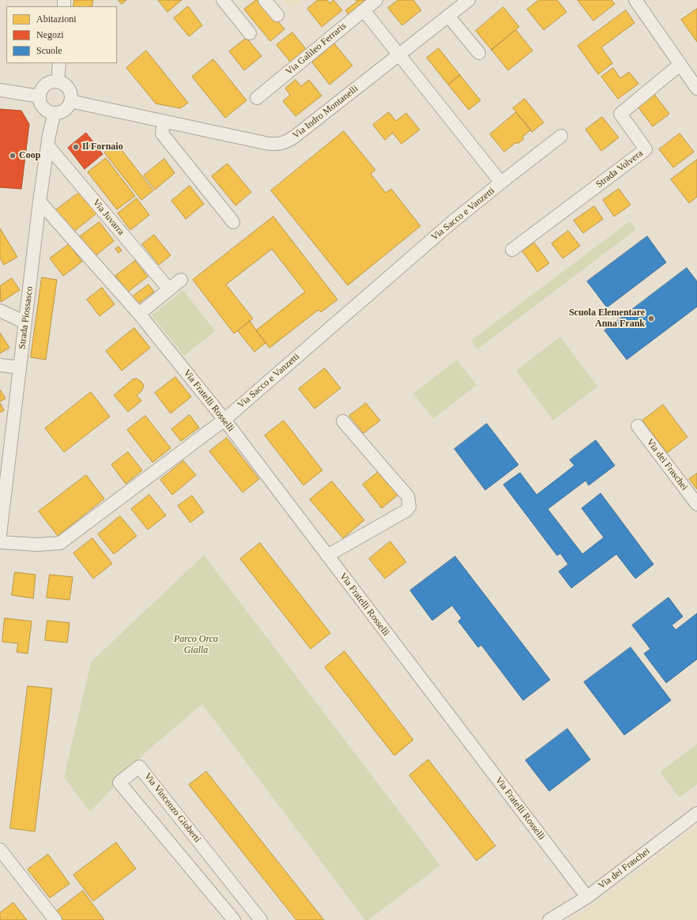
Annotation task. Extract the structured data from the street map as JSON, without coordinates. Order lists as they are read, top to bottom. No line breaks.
{"streets":{"street":["Via Galileo Ferraris","Via Indro Montanelli","Strada Volvera","Via Sacco e Vanzetti","Via Juvarra","Strada Piossasco","Via Fratelli Rosselli","Via dei Fraschei","Via Vincenzo Gioberti"]},"crossings":[["Via Galileo Ferraris","Via Sacco e Vanzetti"],["Via Indro Montanelli","Via Sacco e Vanzetti"],["Via Indro Montanelli","Strada Piossasco"],["Via Sacco e Vanzetti","Via Fratelli Rosselli"],["Via Juvarra","Strada Piossasco"],["Strada Piossasco","Via Fratelli Rosselli"],["Via Fratelli Rosselli","Via dei Fraschei"]],"parks":["Parco Orca Gialla"],"places":["Il Fornaio","Coop","Scuola Elementare Anna Frank"],"legend":["Abitazioni","Negozi","Scuole"]}
